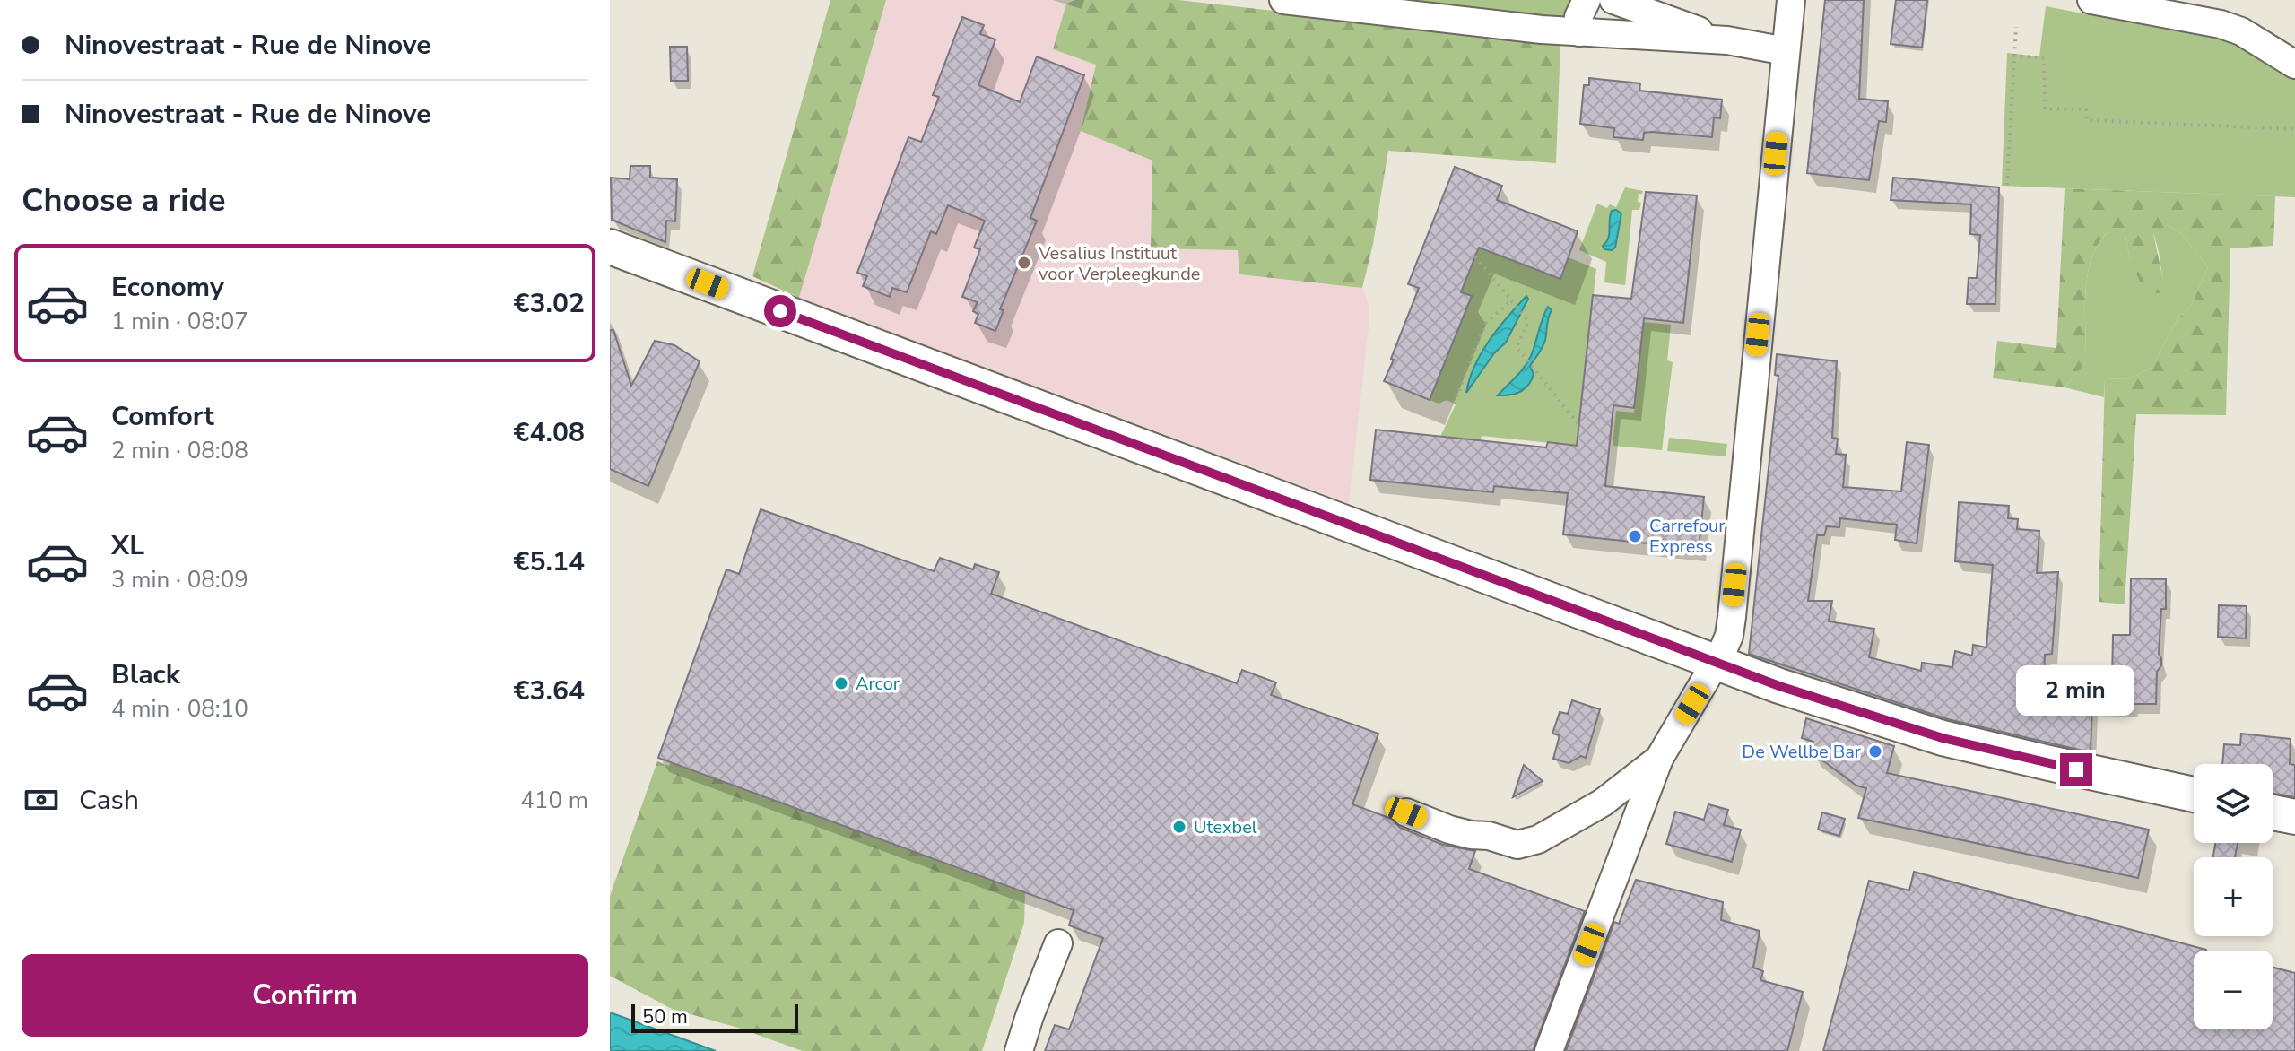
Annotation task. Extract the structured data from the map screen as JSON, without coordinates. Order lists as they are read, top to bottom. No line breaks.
{"places":["Vesalius Instituut voor Verpleegkunde","Carrefour Express","Arcor","De Wellbe Bar","Utexbel"],"scale_bar":"50 m","page":{"banner":["Ninovestraat - Rue de Ninove","Ninovestraat - Rue de Ninove"],"heading":"Choose a ride","list":[{"name":"Economy","note":"1 min · 08:07","value":"€3.02"},{"name":"Comfort","note":"2 min · 08:08","value":"€4.08"},{"name":"XL","note":"3 min · 08:09","value":"€5.14"},{"name":"Black","note":"4 min · 08:10","value":"€3.64"}],"bubble":"2 min","pay":["Cash","410 m"],"map_buttons":["+","−"],"buttons":"Confirm","scale":"50 m"}}
